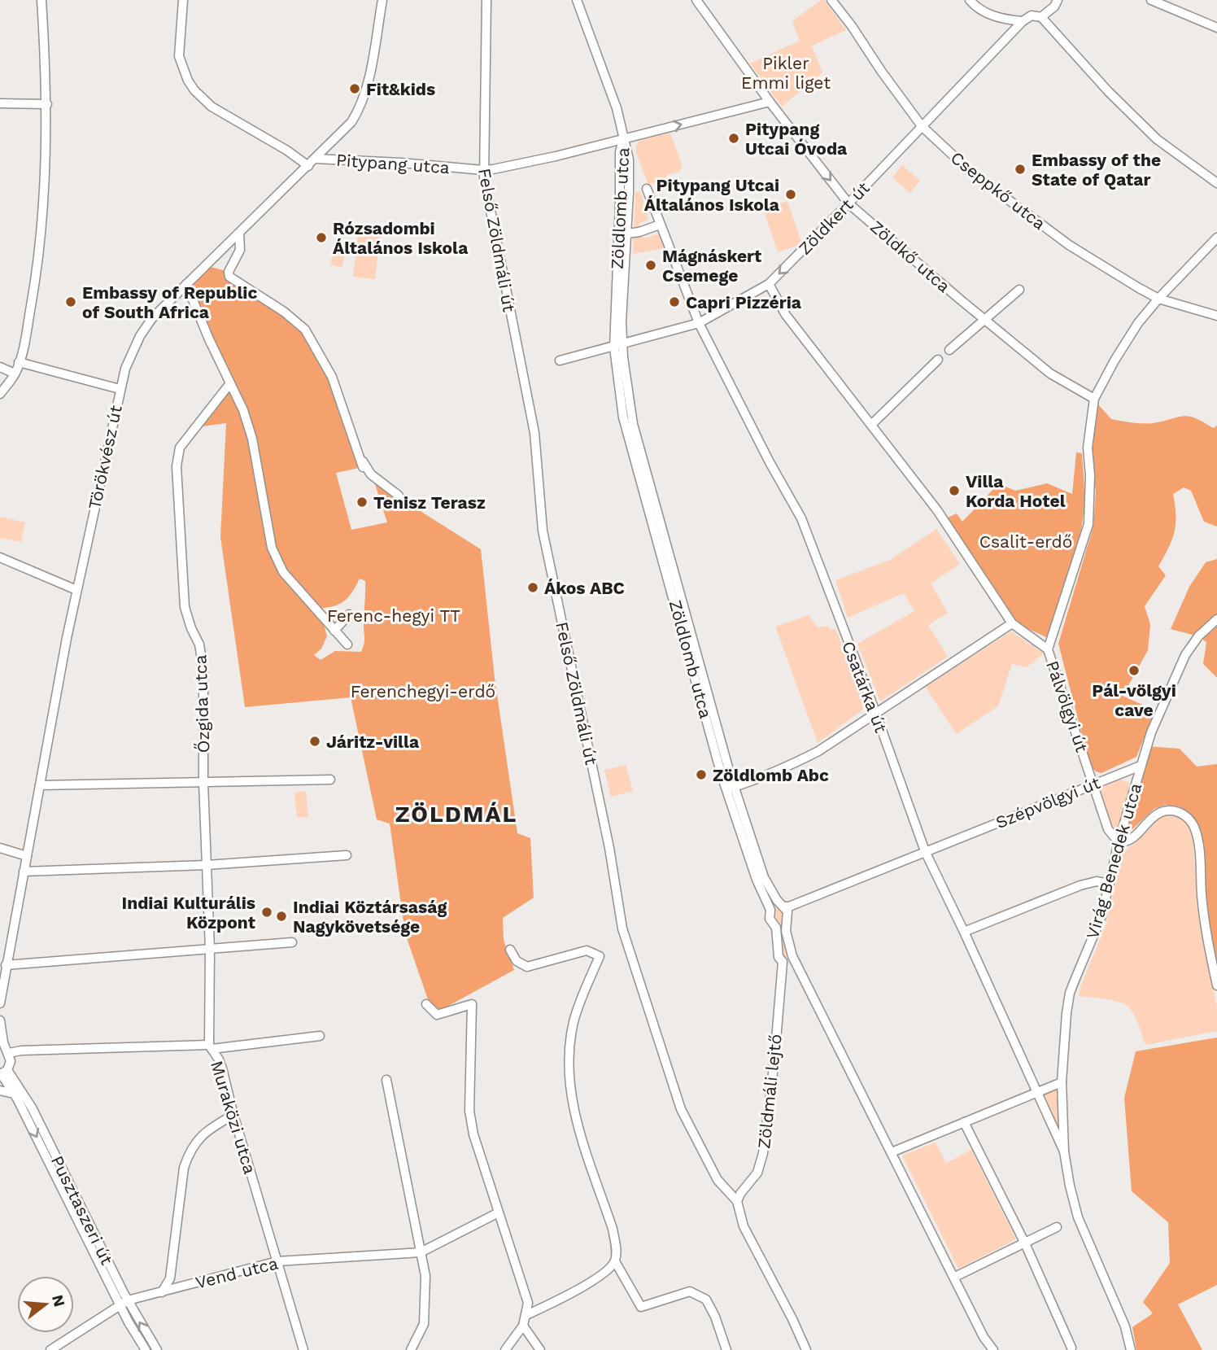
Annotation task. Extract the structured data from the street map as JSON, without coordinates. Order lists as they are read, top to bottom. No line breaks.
{"streets":{"street":["Pitypang utca","Cseppkő utca","Zöldlomb utca","Zöldkert út","Felső Zöldmáli út","Zöldkő utca","Törökvész út","Csatárka út","Őzgida utca","Pálvölgyi út","Szépvölgyi út","Virág Benedek utca","Zöldmáli lejtő","Muraközi utca","Pusztaszeri út","Vend utca"]},"crossings":[["Pitypang utca","Zöldlomb utca"],["Pitypang utca","Felső Zöldmáli út"],["Pitypang utca","Zöldkő utca"],["Pitypang utca","Törökvész út"],["Cseppkő utca","Zöldkert út"],["Cseppkő utca","Pálvölgyi út"],["Zöldlomb utca","Zöldkert út"],["Zöldlomb utca","Szépvölgyi út"],["Zöldkert út","Zöldkő utca"],["Zöldkert út","Csatárka út"],["Felső Zöldmáli út","Zöldmáli lejtő"],["Zöldkő utca","Pálvölgyi út"],["Csatárka út","Szépvölgyi út"],["Csatárka út","Virág Benedek utca"],["Őzgida utca","Muraközi utca"],["Pálvölgyi út","Szépvölgyi út"],["Pálvölgyi út","Virág Benedek utca"],["Szépvölgyi út","Virág Benedek utca"],["Muraközi utca","Vend utca"],["Pusztaszeri út","Vend utca"]],"districts":["ZÖLDMÁL"],"parks":["Pikler Emmi liget","Csalit-erdő","Ferenc-hegyi TT","Ferenchegyi-erdő"],"places":["Fit&kids","Pitypang Utcai Óvoda","Embassy of the State of Qatar","Pitypang Utcai Általános Iskola","Rózsadombi Általános Iskola","Mágnáskert Csemege","Embassy of Republic of South Africa","Capri Pizzéria","Villa Korda Hotel","Tenisz Terasz","Ákos ABC","Pál-völgyi cave","Járitz-villa","Zöldlomb Abc","Indiai Kulturális Központ","Indiai Köztársaság Nagykövetsége"],"north":"right"}
